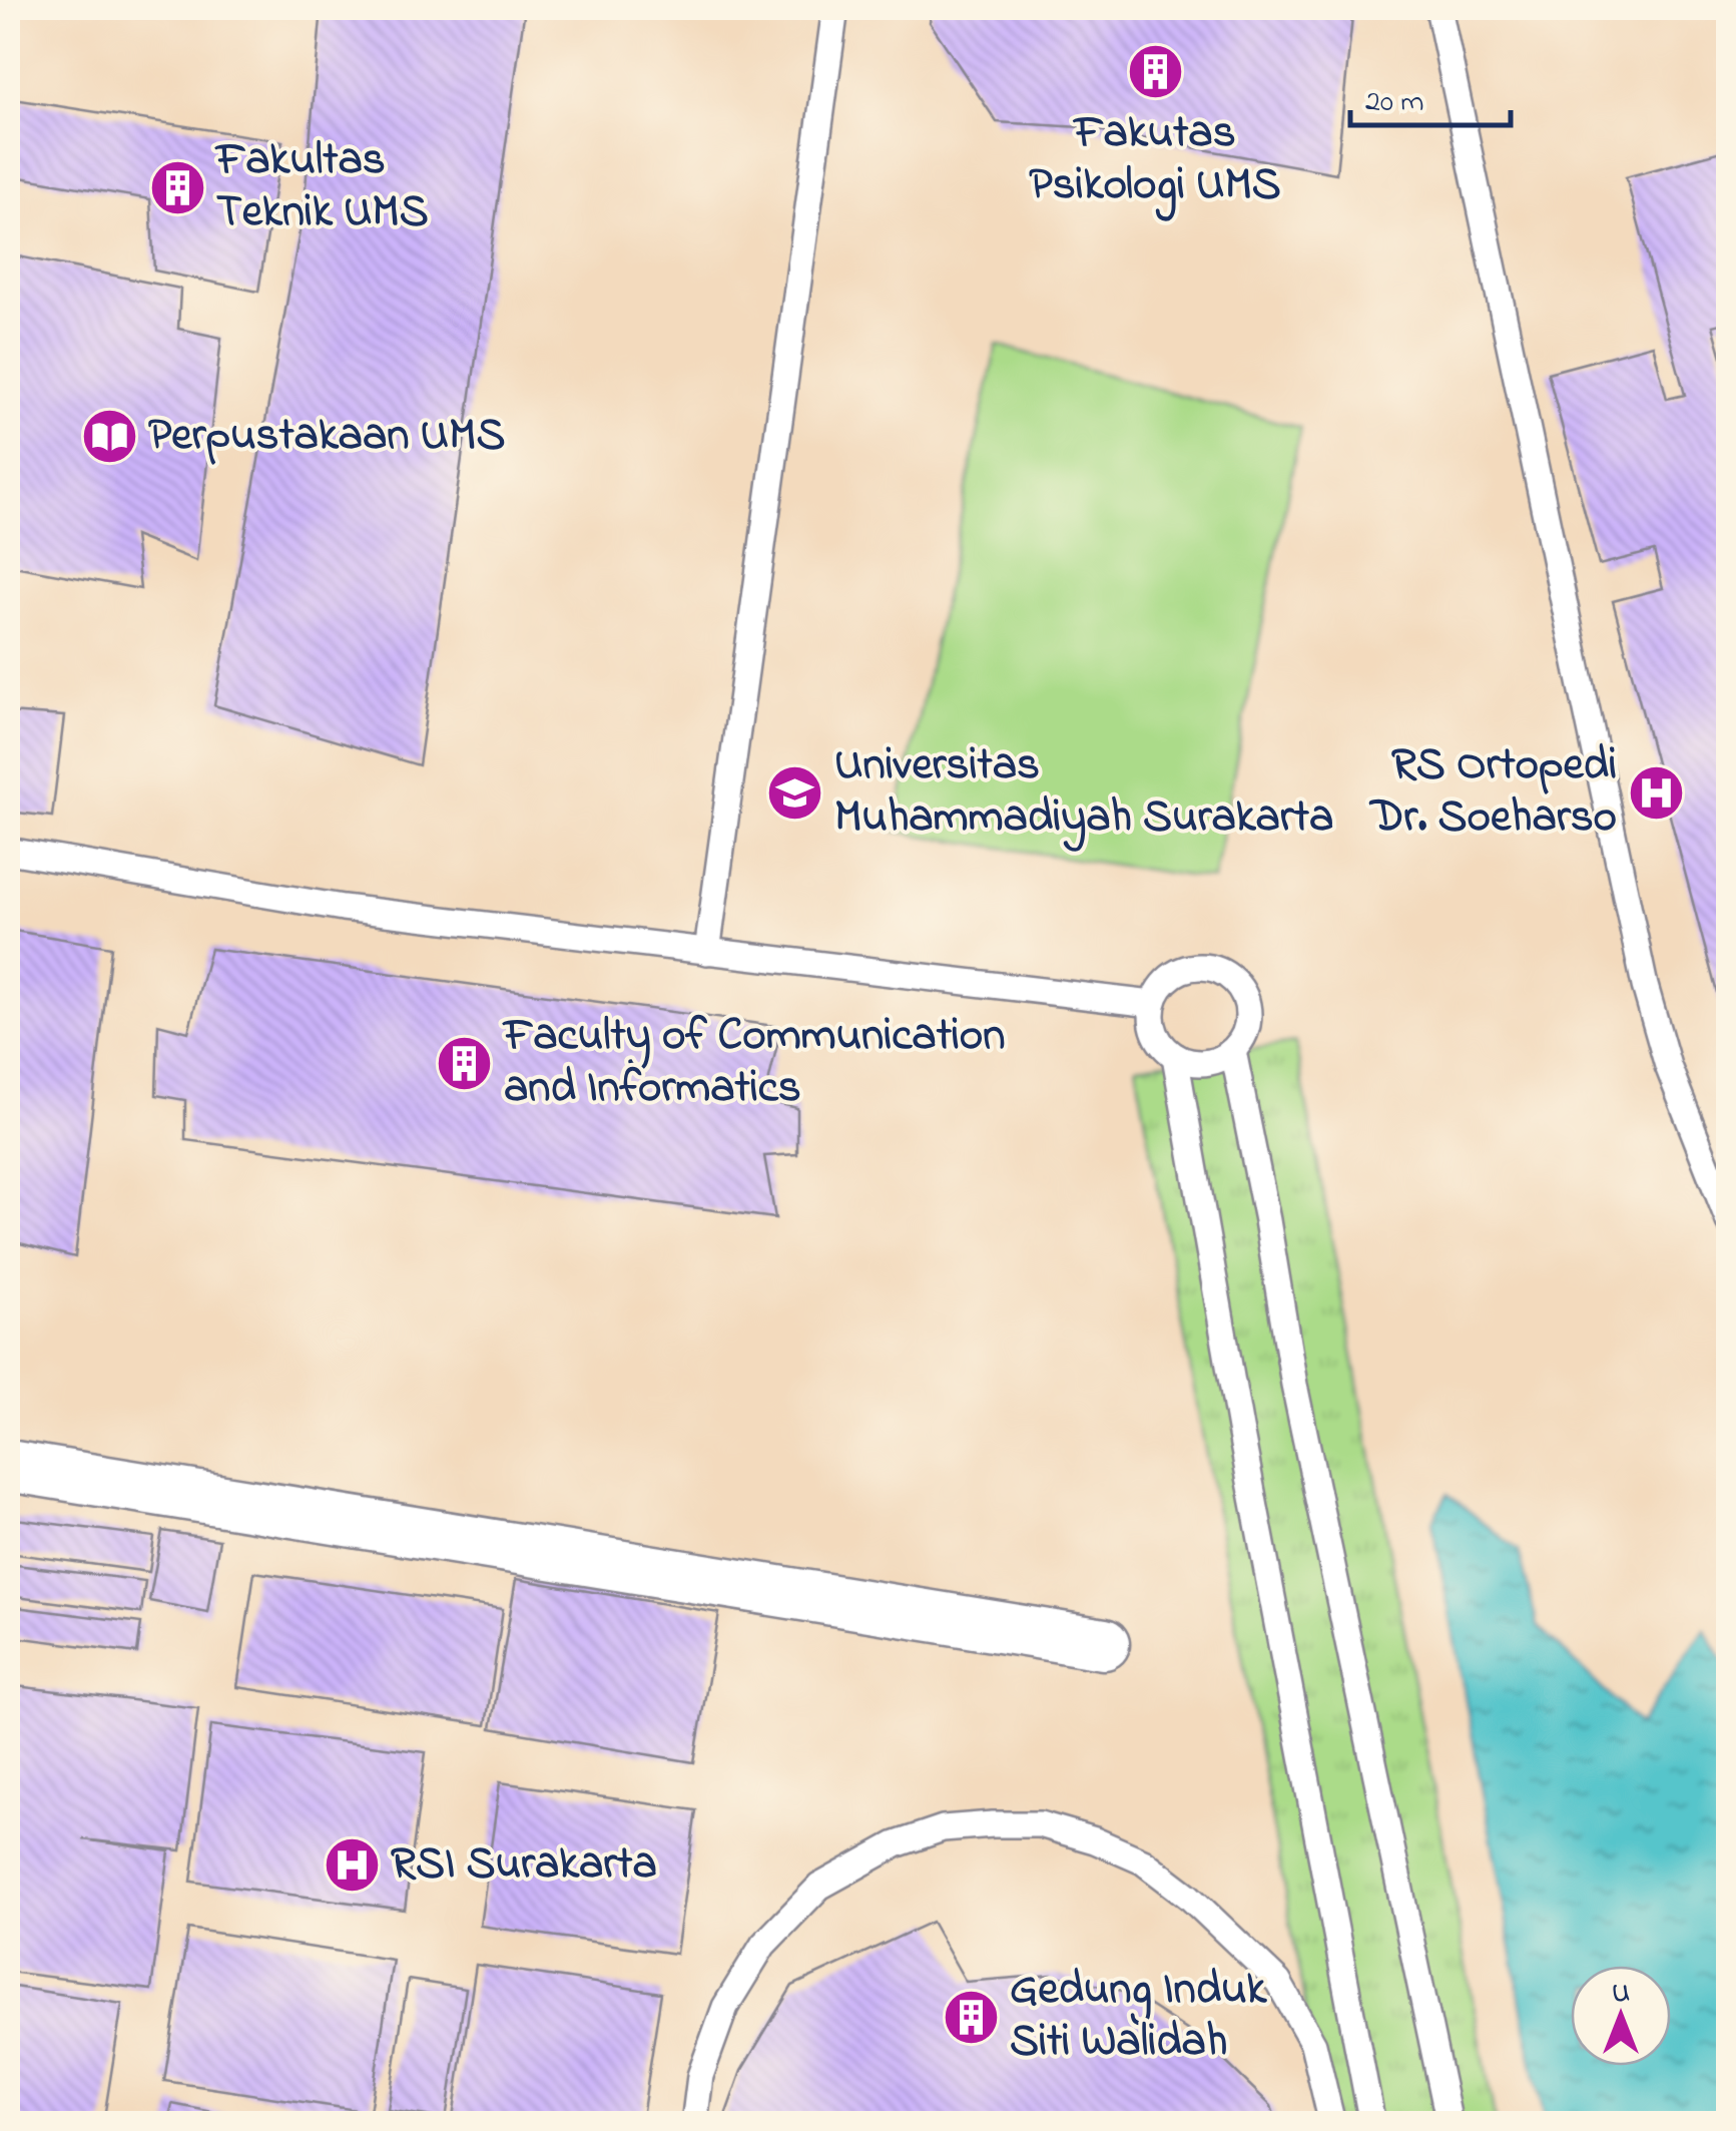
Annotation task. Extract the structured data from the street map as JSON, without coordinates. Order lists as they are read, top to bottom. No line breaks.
{"places":{"building":["Fakutas Psikologi UMS","Fakultas Teknik UMS","Faculty of Communication and Informatics","Gedung Induk Siti Walidah"],"library":["Perpustakaan UMS"],"school or university":["Universitas Muhammadiyah Surakarta"],"hospital":["RS Ortopedi Dr. Soeharso","RSI Surakarta"]},"scale_bar":"20 m","north":"top"}
